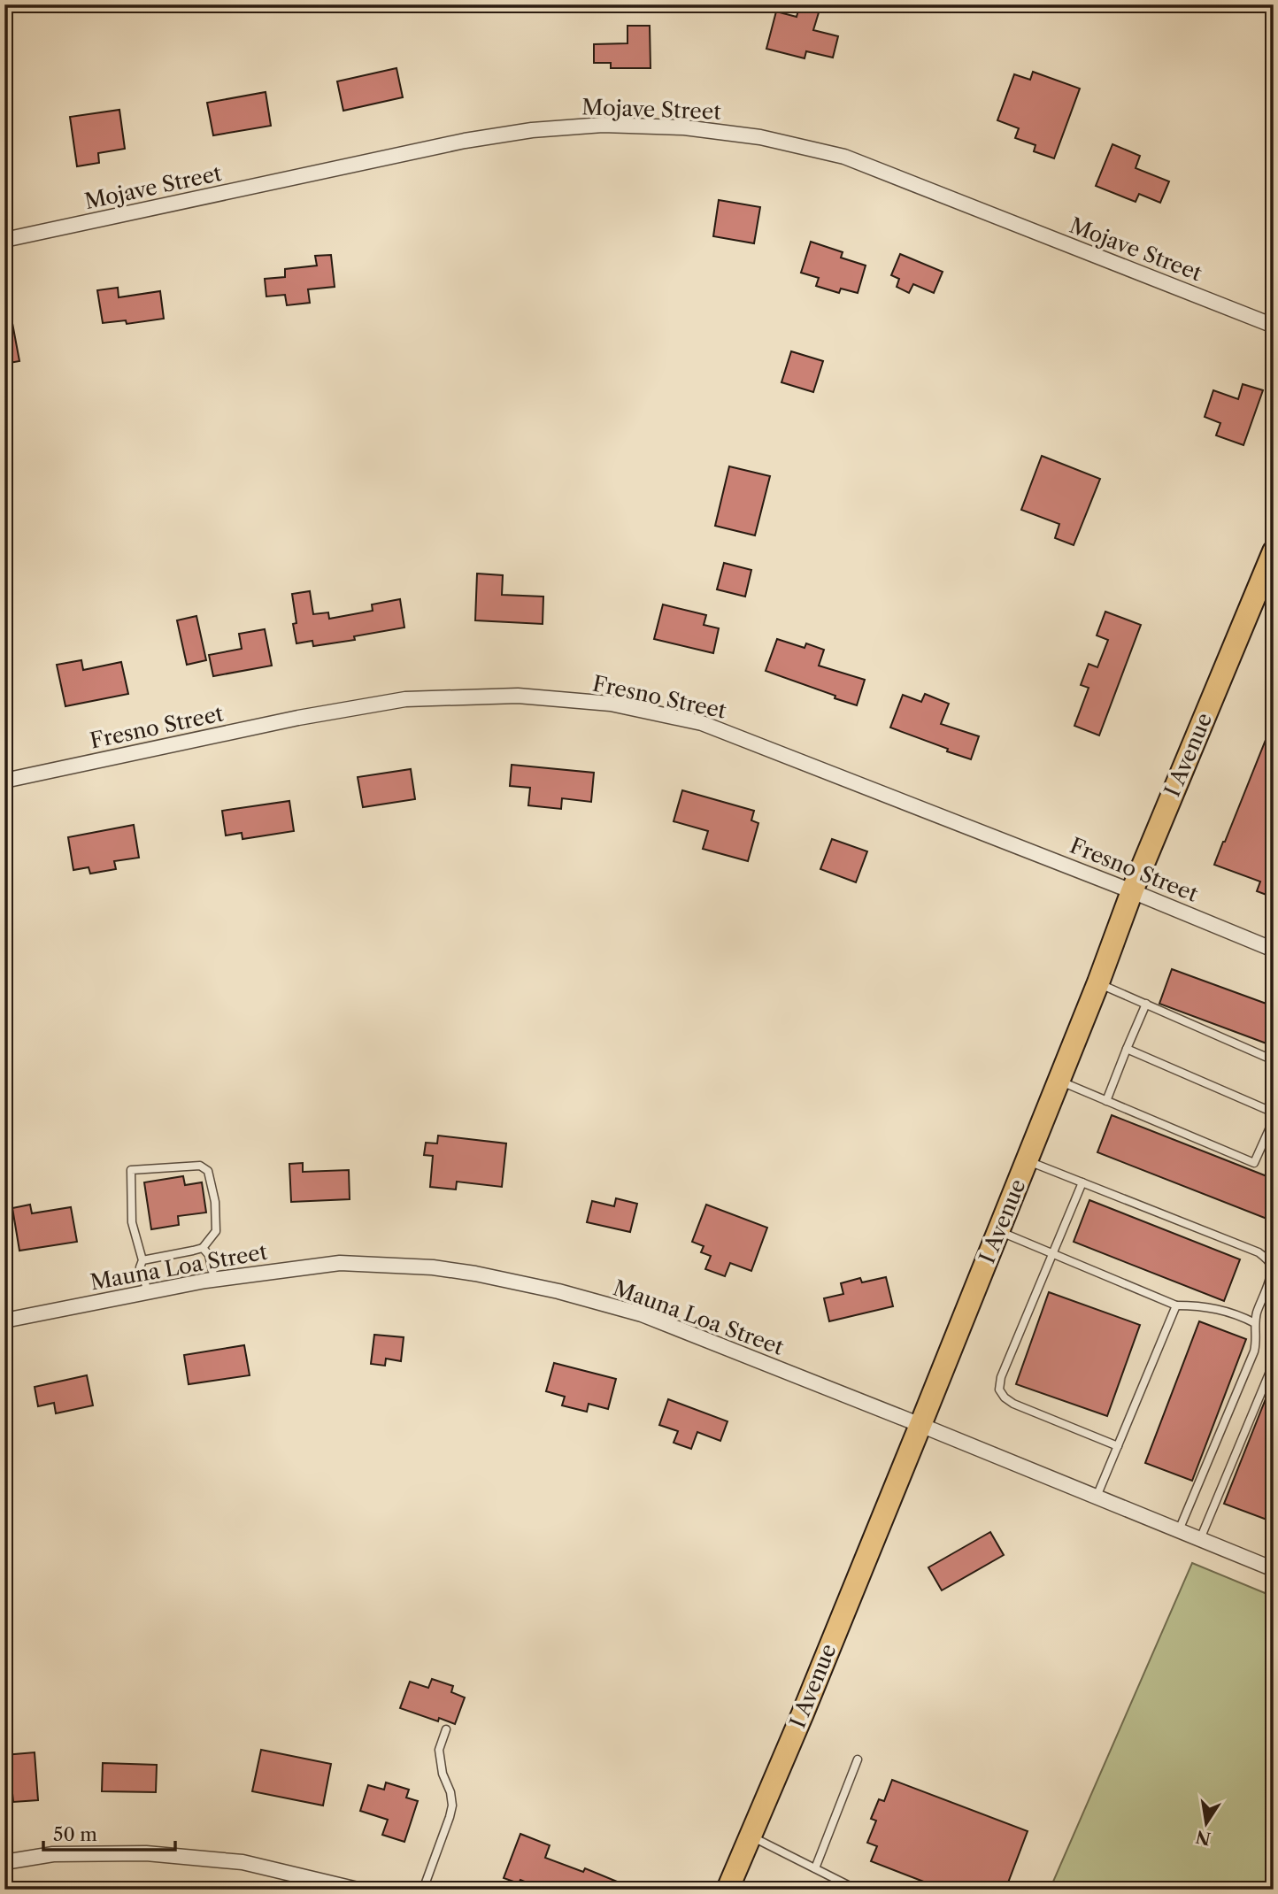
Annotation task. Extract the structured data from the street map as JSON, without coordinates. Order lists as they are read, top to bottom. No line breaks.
{"streets":{"main road":["I Avenue"],"street":["Mojave Street","Fresno Street","Mauna Loa Street"]},"crossings":[["Fresno Street","I Avenue"],["I Avenue","Mauna Loa Street"]],"scale_bar":"50 m","north":"bottom"}
